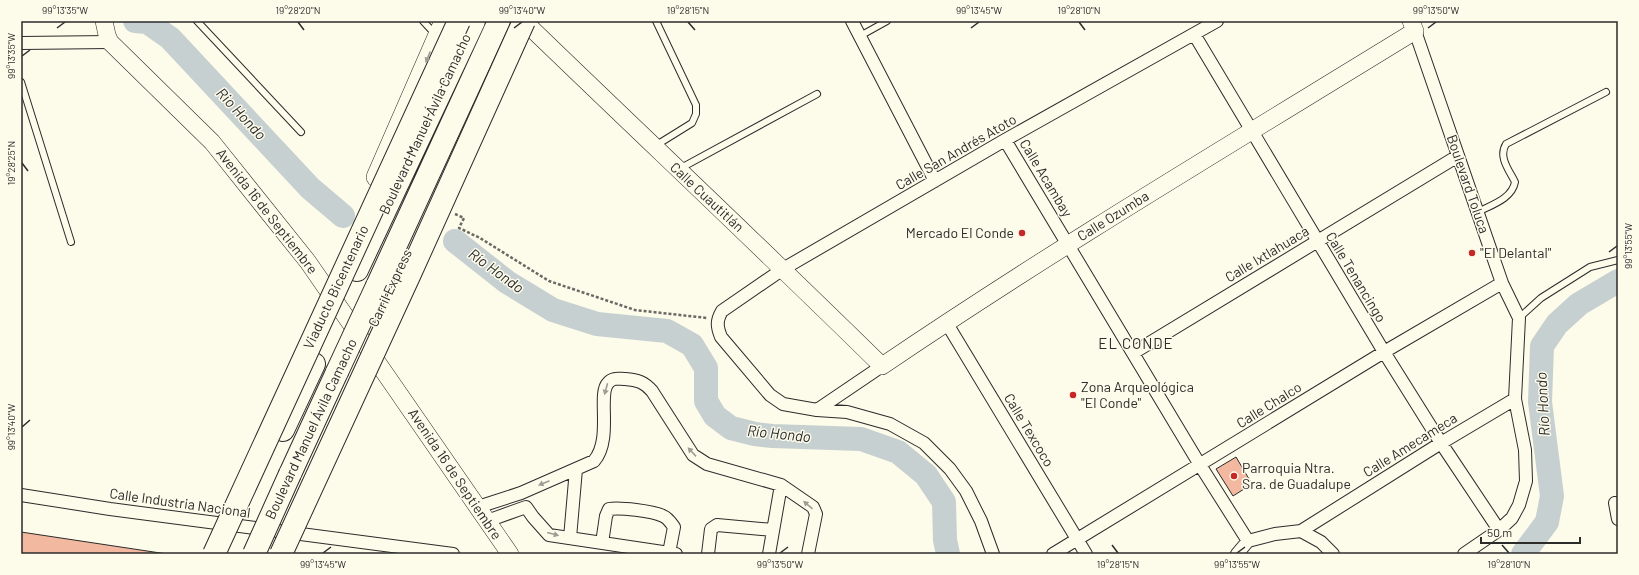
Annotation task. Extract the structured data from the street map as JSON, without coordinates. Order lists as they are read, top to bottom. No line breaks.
{"streets":{"highway":["Boulevard Manuel Ávila Camacho","Viaducto Bicentenario","Carril Express"],"street":["Calle San Andrés Atoto","Calle Acambay","Boulevard Toluca","Calle Cuautitlán","Avenida 16 de Septiembre","Calle Ozumba","Calle Ixtlahuaca","Calle Tenancingo","Calle Chalco","Calle Texcoco","Calle Amecameca","Calle Industria Nacional"]},"crossings":[["Boulevard Manuel Ávila Camacho","Viaducto Bicentenario"],["Calle San Andrés Atoto","Calle Acambay"],["Calle San Andrés Atoto","Calle Cuautitlán"],["Calle San Andrés Atoto","Calle Tenancingo"],["Calle Acambay","Calle Ozumba"],["Calle Acambay","Calle Ixtlahuaca"],["Calle Acambay","Calle Chalco"],["Boulevard Toluca","Calle Ozumba"],["Boulevard Toluca","Calle Ixtlahuaca"],["Boulevard Toluca","Calle Tenancingo"],["Boulevard Toluca","Calle Chalco"],["Boulevard Toluca","Calle Amecameca"],["Calle Cuautitlán","Calle Ozumba"],["Calle Ozumba","Calle Tenancingo"],["Calle Ozumba","Calle Texcoco"],["Calle Ixtlahuaca","Calle Tenancingo"],["Calle Tenancingo","Calle Chalco"],["Calle Tenancingo","Calle Amecameca"],["Calle Chalco","Calle Texcoco"]],"districts":["EL CONDE"],"water":["Rio Hondo","Río Hondo"],"places":["Mercado El Conde","\"El Delantal\"","Zona Arqueológica \"El Conde\"","Parroquia Ntra. Sra. de Guadalupe"],"scale_bar":"50 m","coordinates":["99°13'35\"W","19°28'20\"N","99°13'40\"W","19°28'15\"N","99°13'45\"W","19°28'10\"N","99°13'50\"W","19°28'25\"N","99°13'55\"W"]}
